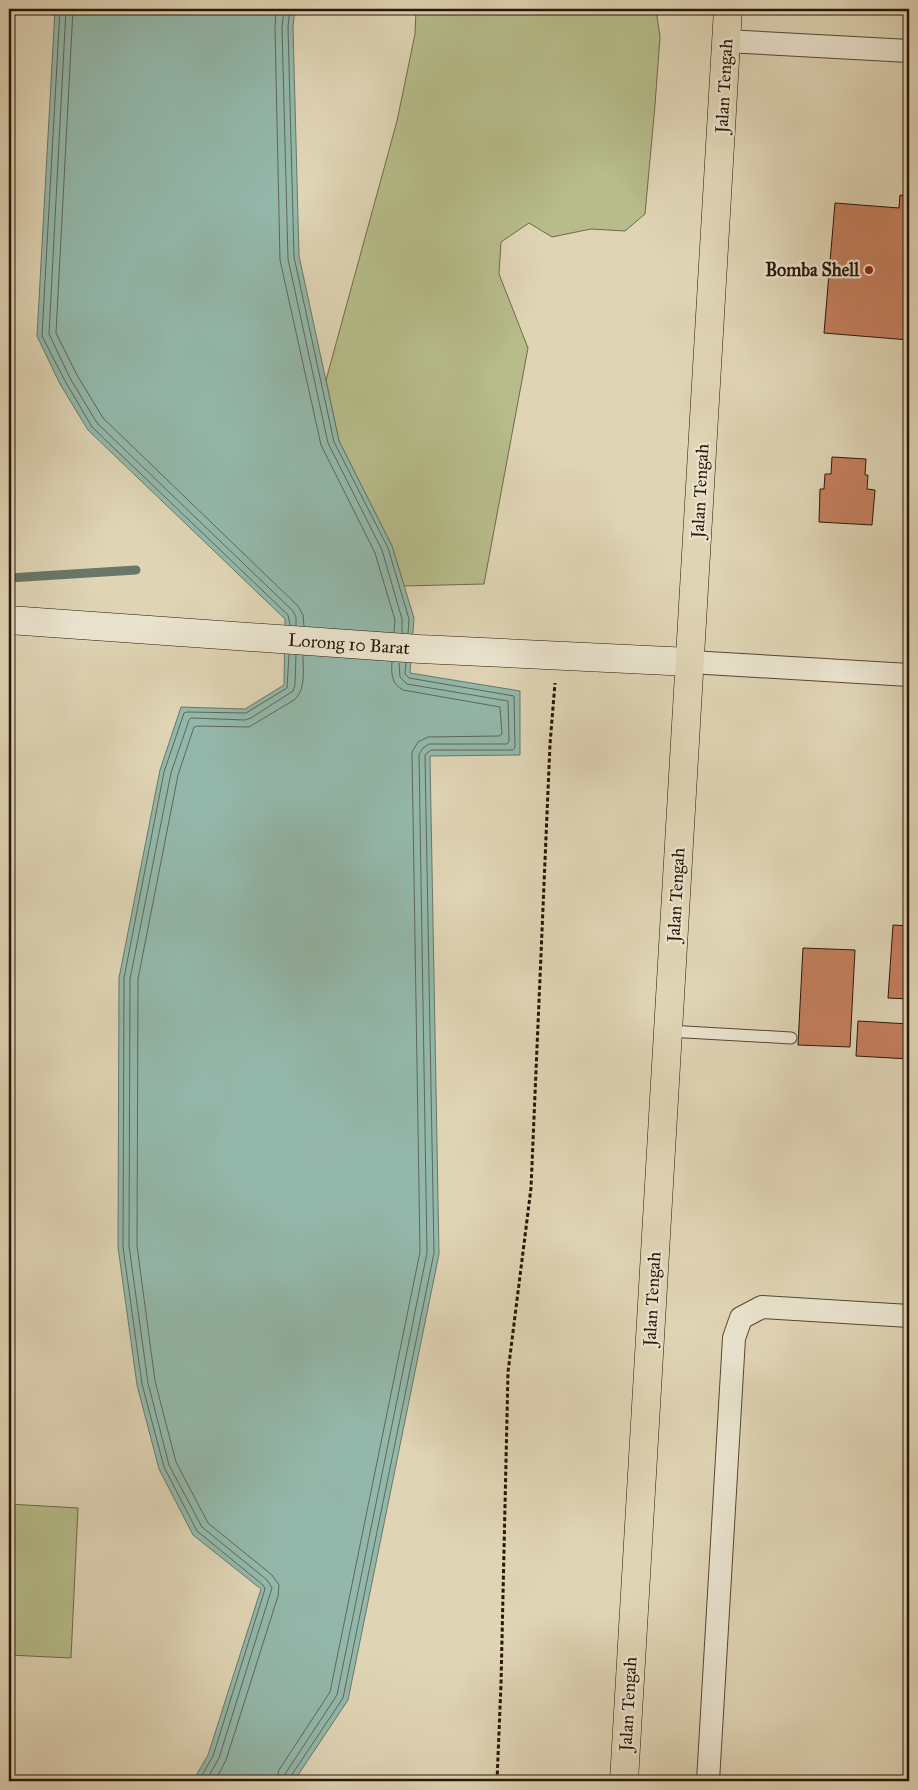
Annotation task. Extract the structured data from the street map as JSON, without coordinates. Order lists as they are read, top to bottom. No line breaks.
{"streets":{"main road":["Jalan Tengah"],"street":["Lorong 10 Barat"]},"crossings":[["Jalan Tengah","Lorong 10 Barat"]],"places":["Bomba Shell"]}
